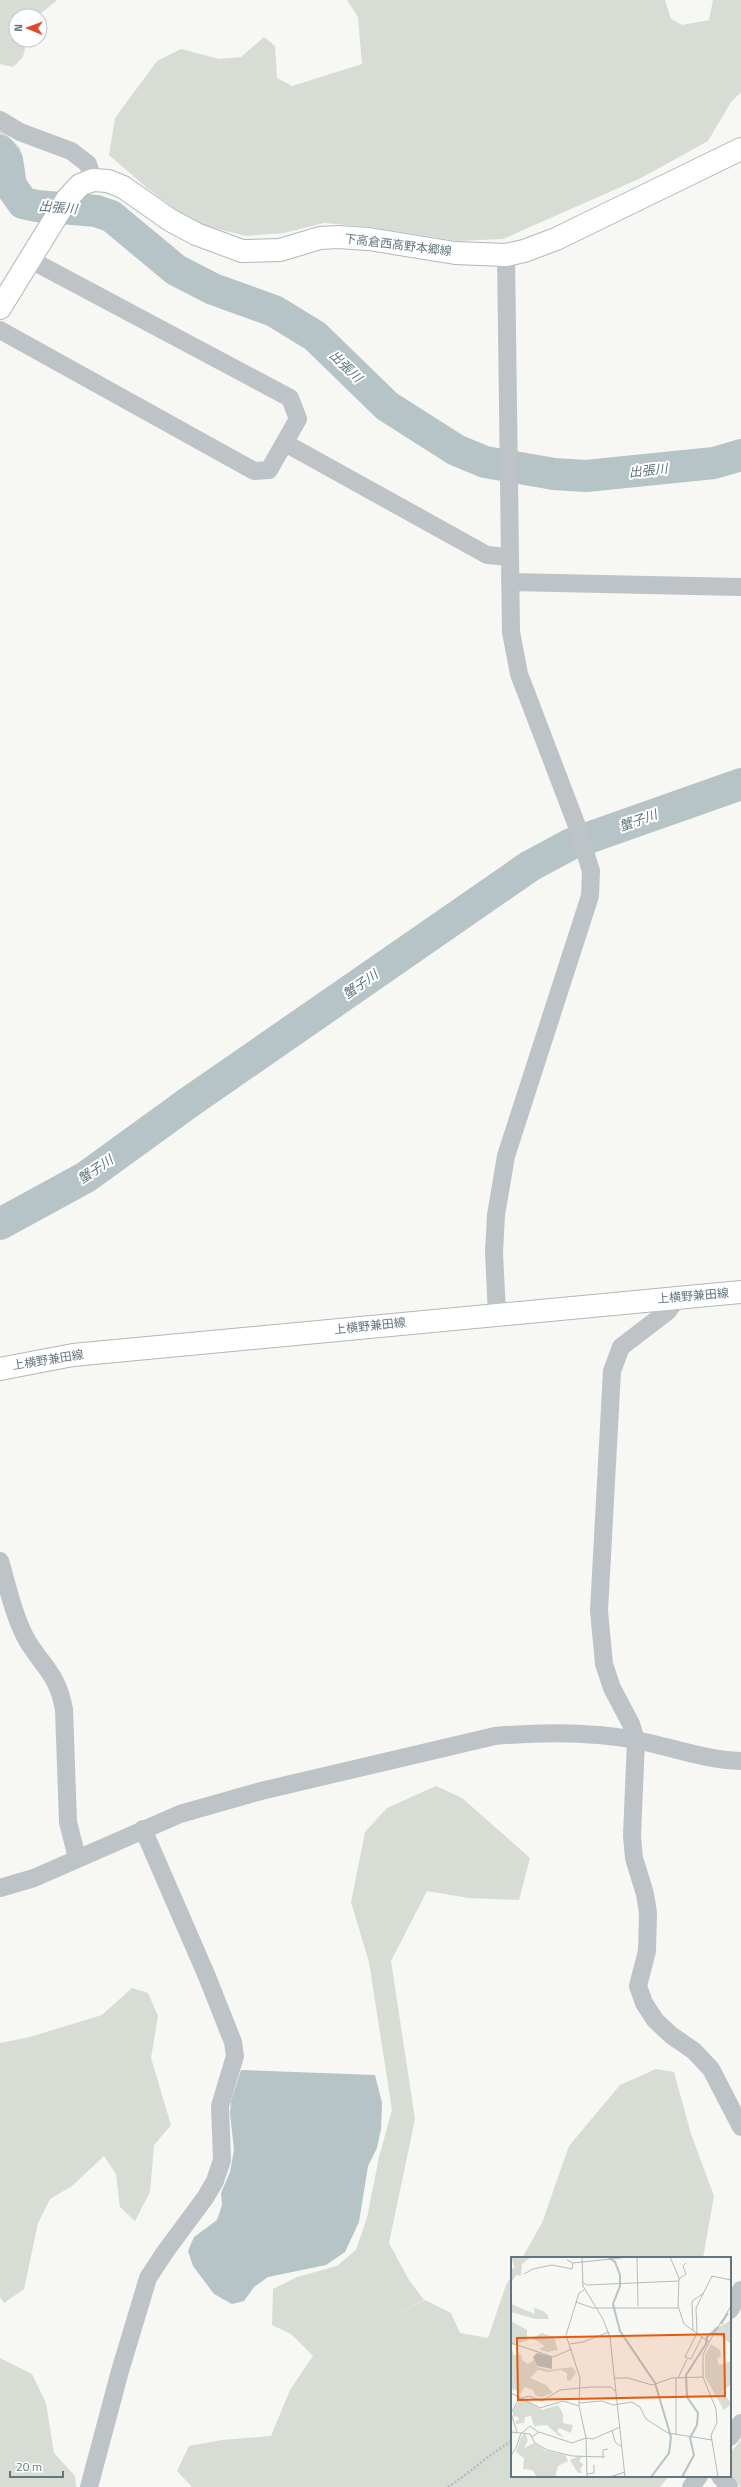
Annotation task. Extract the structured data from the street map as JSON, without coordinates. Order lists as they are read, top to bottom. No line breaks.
{"streets":{"main road":["下高倉西高野本郷線","上横野兼田線"]},"water":["出張川","蟹子川"],"scale_bar":"20 m","north":"left"}
